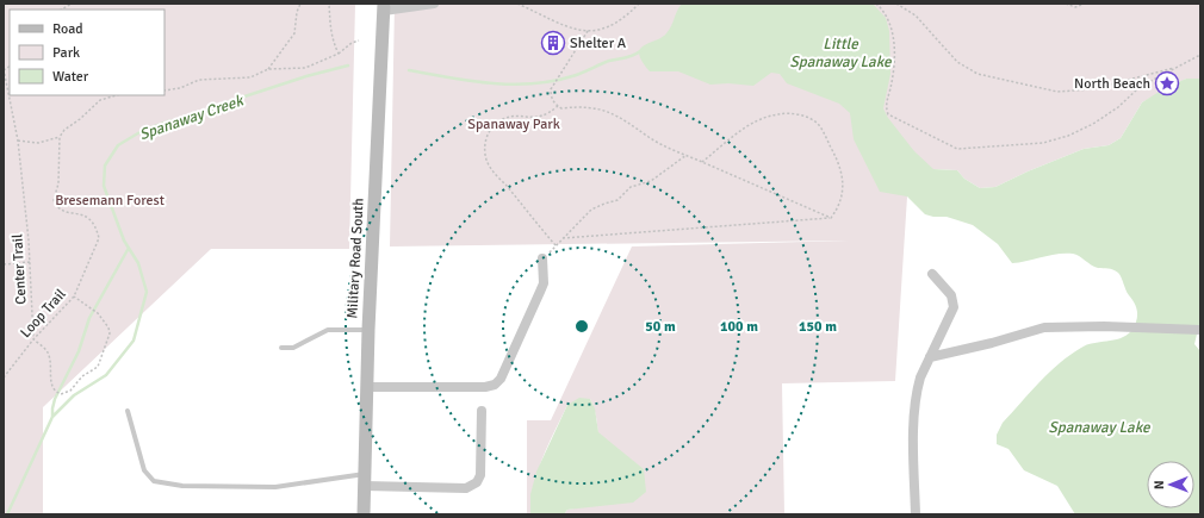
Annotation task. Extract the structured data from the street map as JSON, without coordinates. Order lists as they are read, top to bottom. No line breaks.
{"streets":{"main road":["Military Road South"],"path":["Center Trail","Loop Trail"]},"crossings":[["Center Trail","Loop Trail"]],"water":["Little Spanaway Lake","Spanaway Creek","Spanaway Lake"],"parks":["Spanaway Park","Bresemann Forest"],"places":{"building":["Shelter A"],"place":["North Beach"]},"legend":["Road","Park","Water"],"north":"left","rings":["50 m","100 m","150 m"]}
